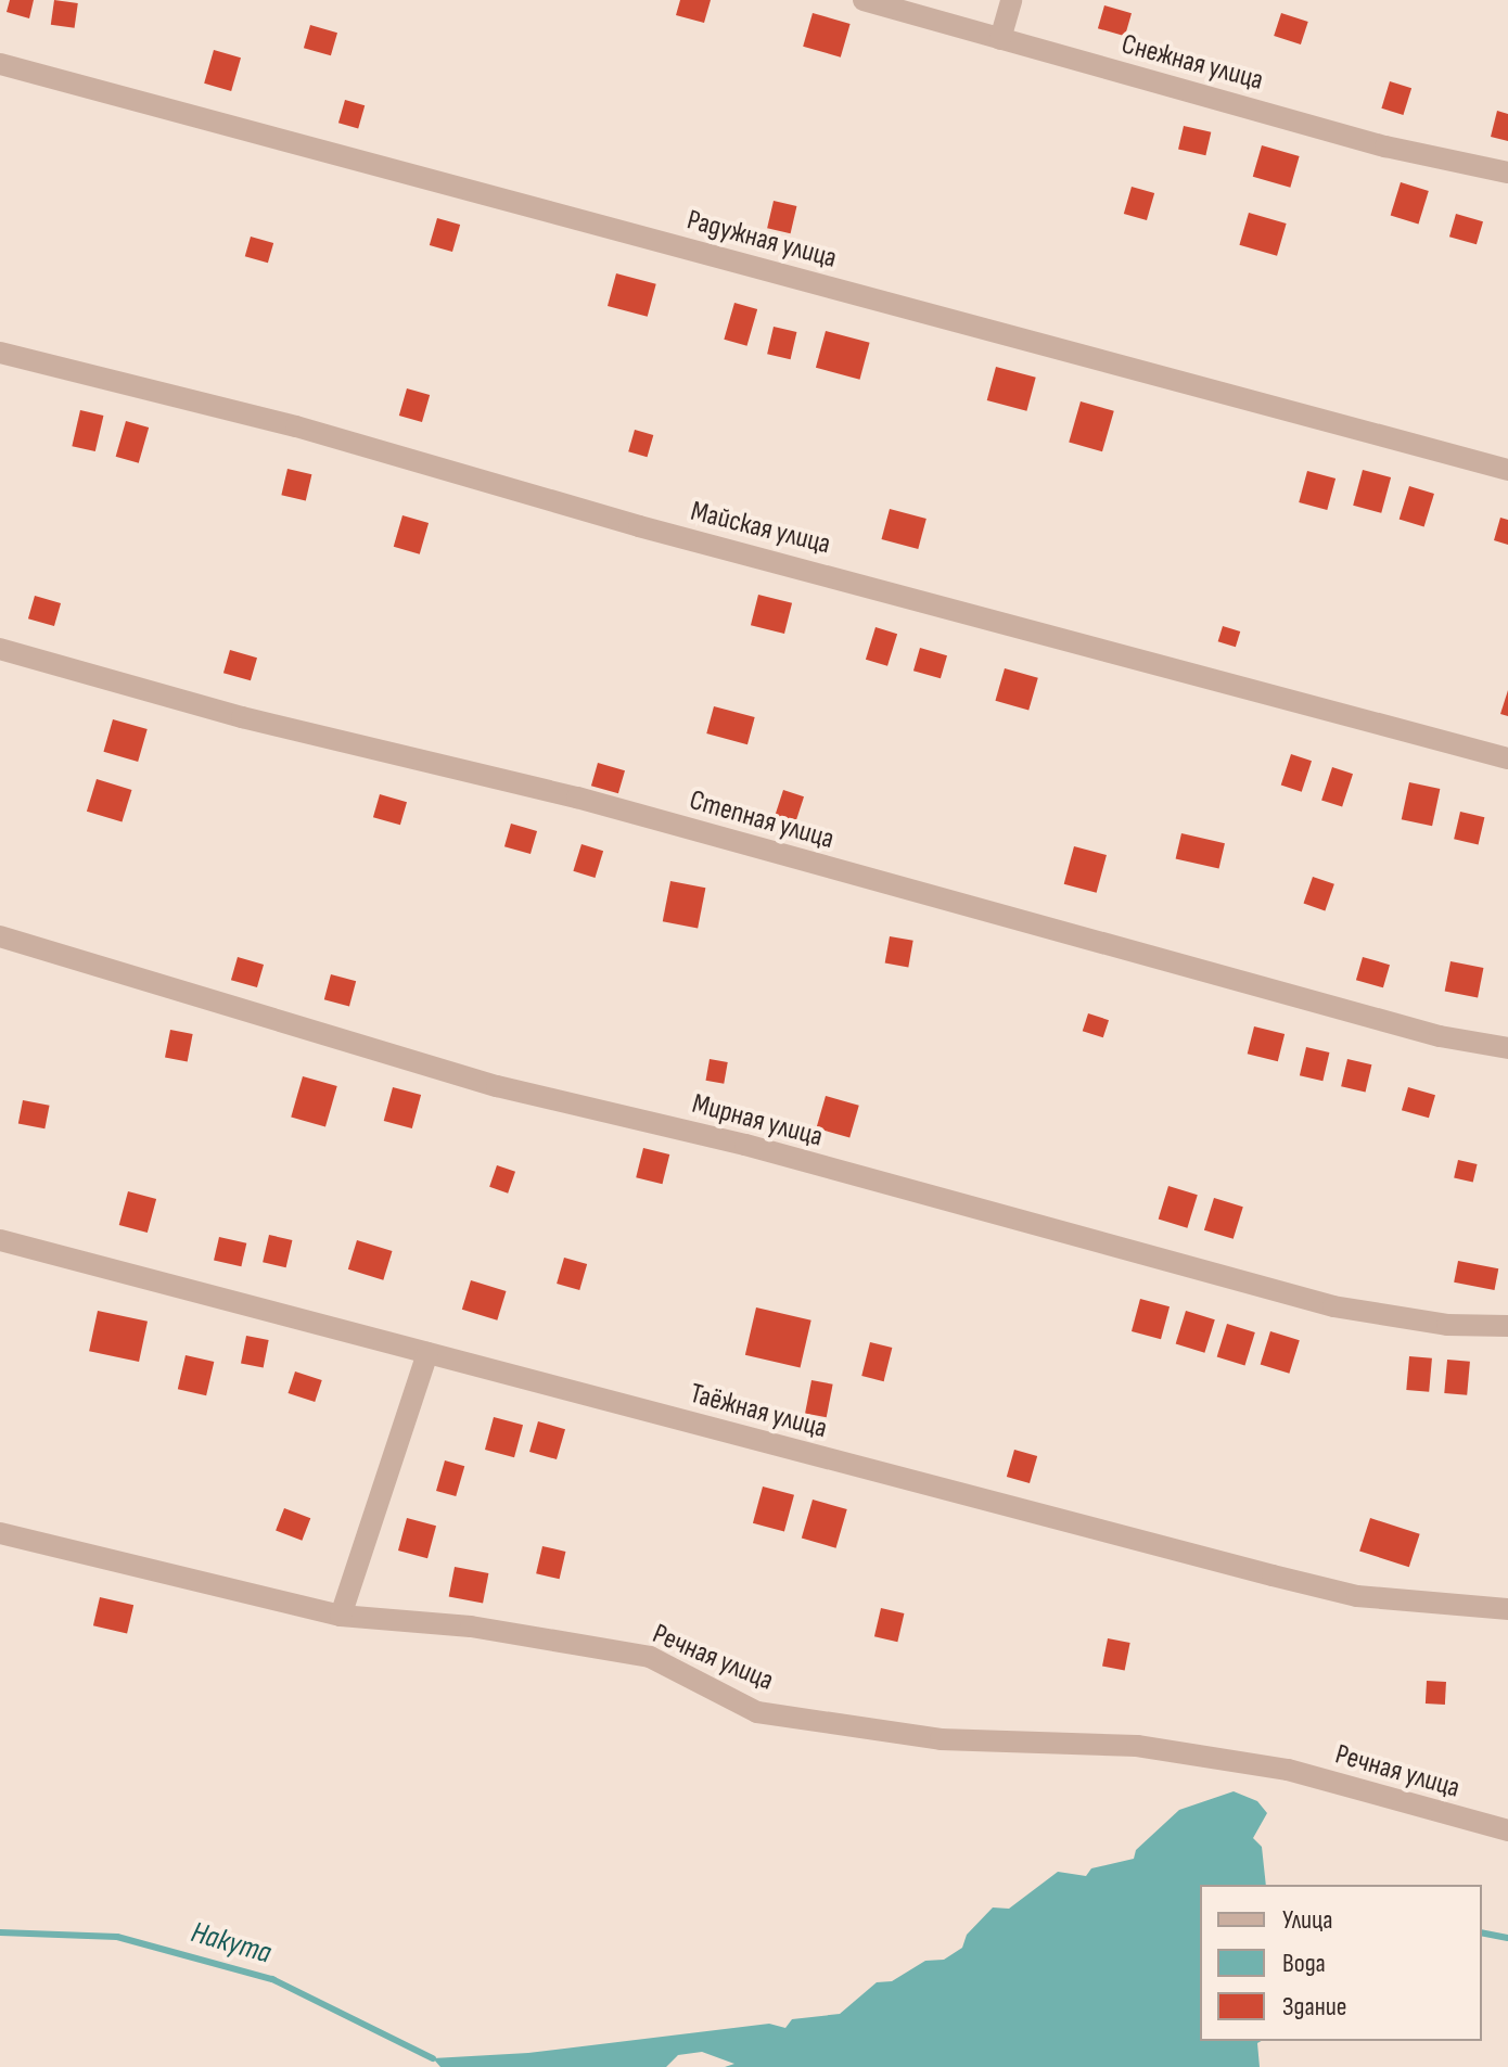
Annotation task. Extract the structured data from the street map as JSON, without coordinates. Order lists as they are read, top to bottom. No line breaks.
{"streets":{"street":["Снежная улица","Радужная улица","Майская улица","Степная улица","Мирная улица","Таёжная улица","Речная улица"]},"water":["Накута"],"legend":["Улица","Вода","Здание"]}
